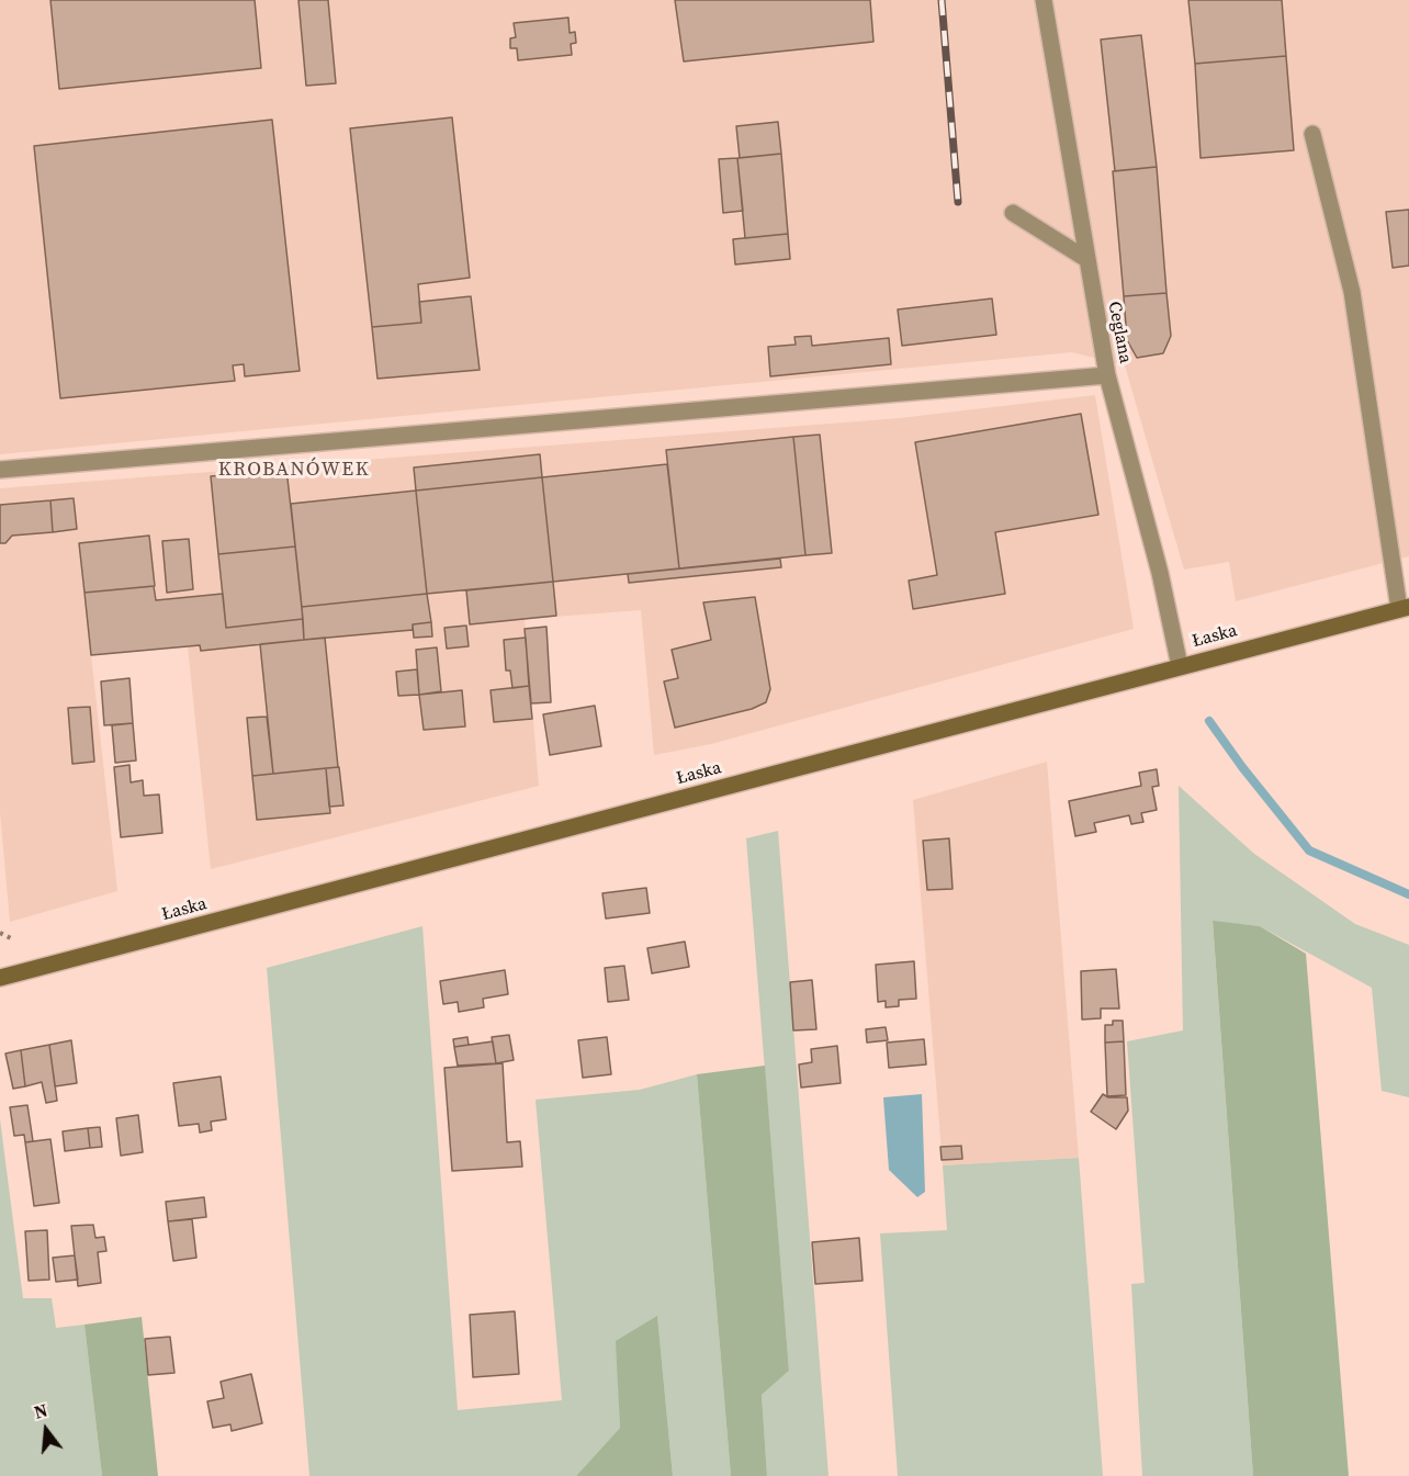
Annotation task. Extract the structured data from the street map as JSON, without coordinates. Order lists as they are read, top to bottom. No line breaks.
{"streets":{"main road":["Łaska"],"lane":["Ceglana"]},"crossings":[["Ceglana","Łaska"]],"districts":["KROBANÓWEK"],"north":"top"}
